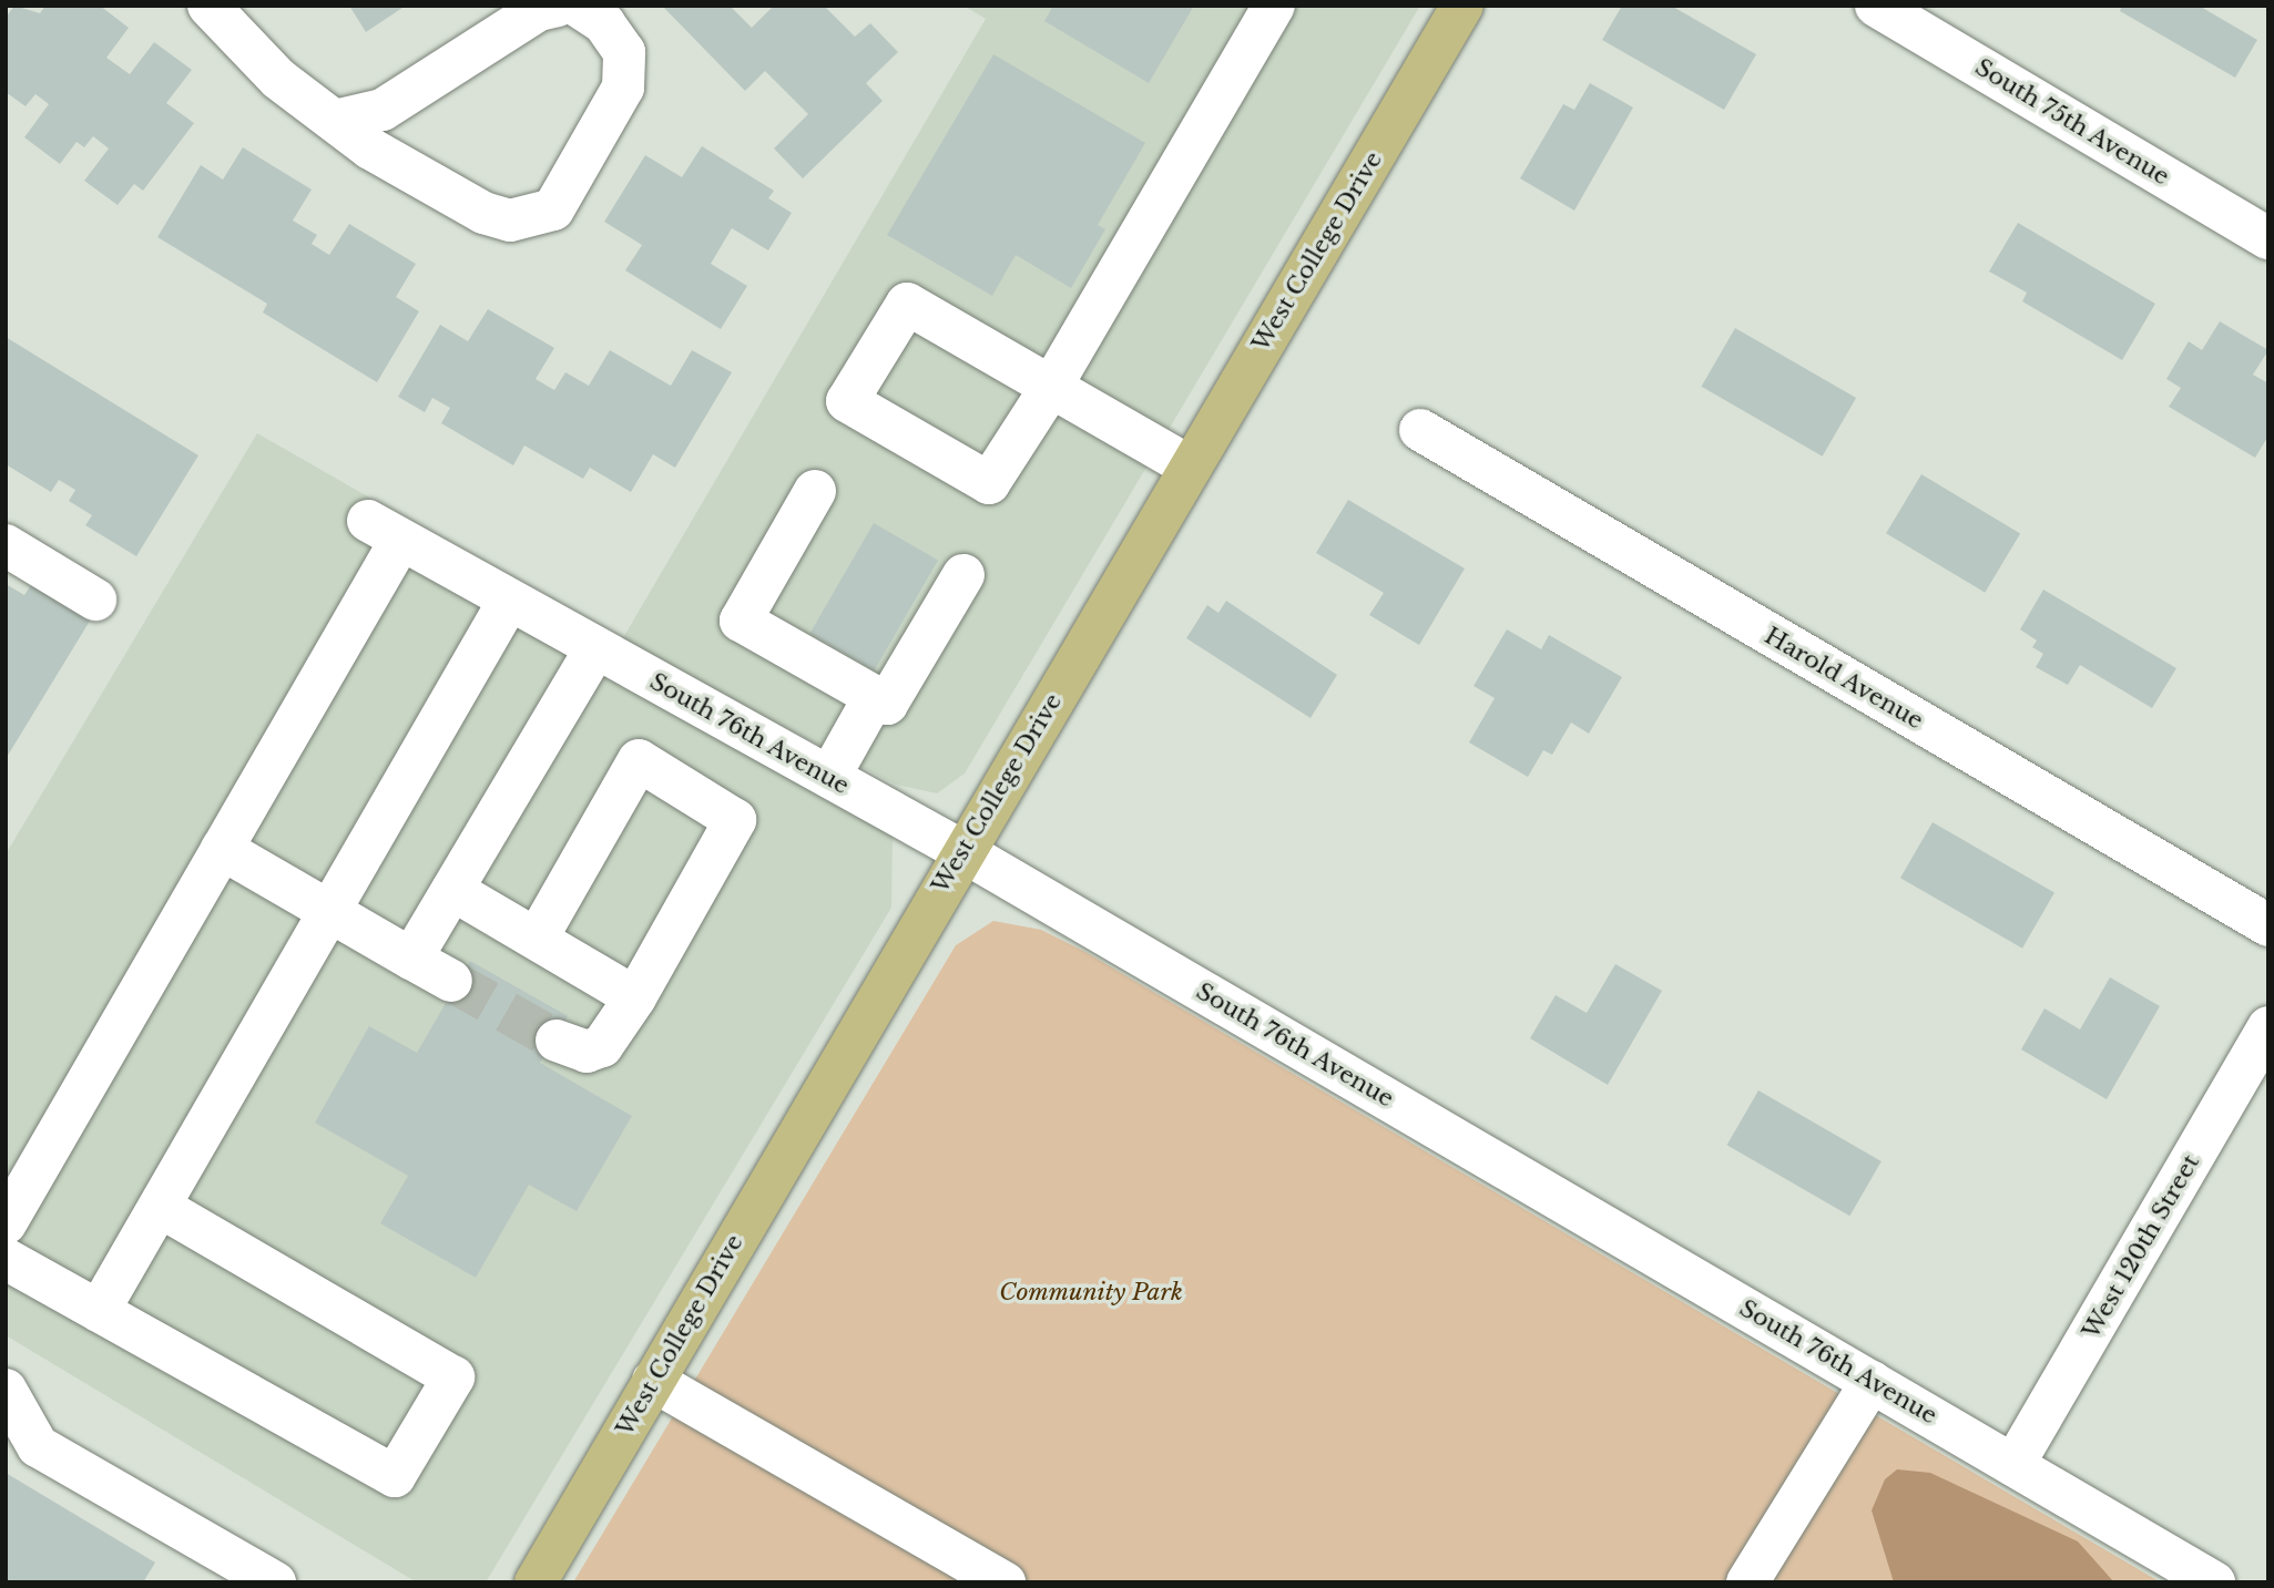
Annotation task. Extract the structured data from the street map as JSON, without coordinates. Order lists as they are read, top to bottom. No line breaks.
{"streets":{"main road":["West College Drive"],"street":["South 75th Avenue","Harold Avenue","South 76th Avenue","West 120th Street"]},"crossings":[["West College Drive","South 76th Avenue"],["South 76th Avenue","West 120th Street"]],"parks":["Community Park"]}
